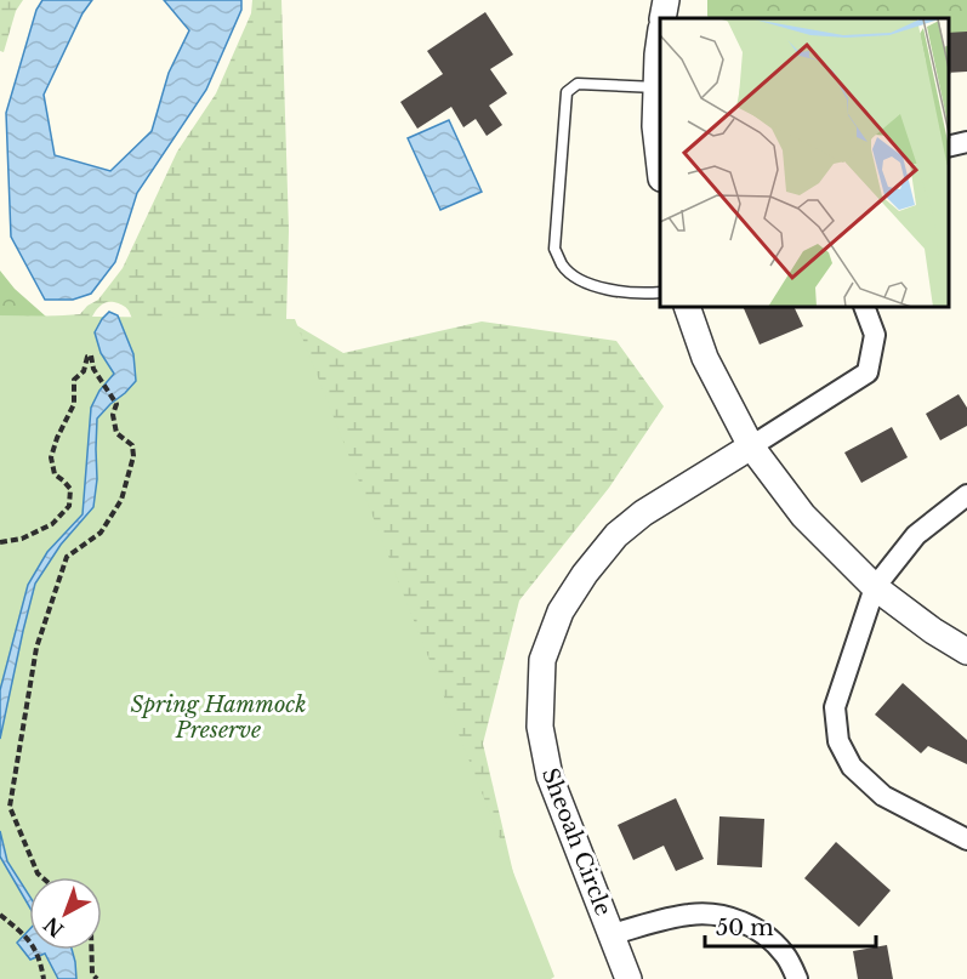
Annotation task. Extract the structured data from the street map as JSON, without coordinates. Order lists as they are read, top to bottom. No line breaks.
{"streets":{"street":["Sheoah Circle"]},"parks":["Spring Hammock Preserve"],"scale_bar":"50 m","north":"bottom left"}
